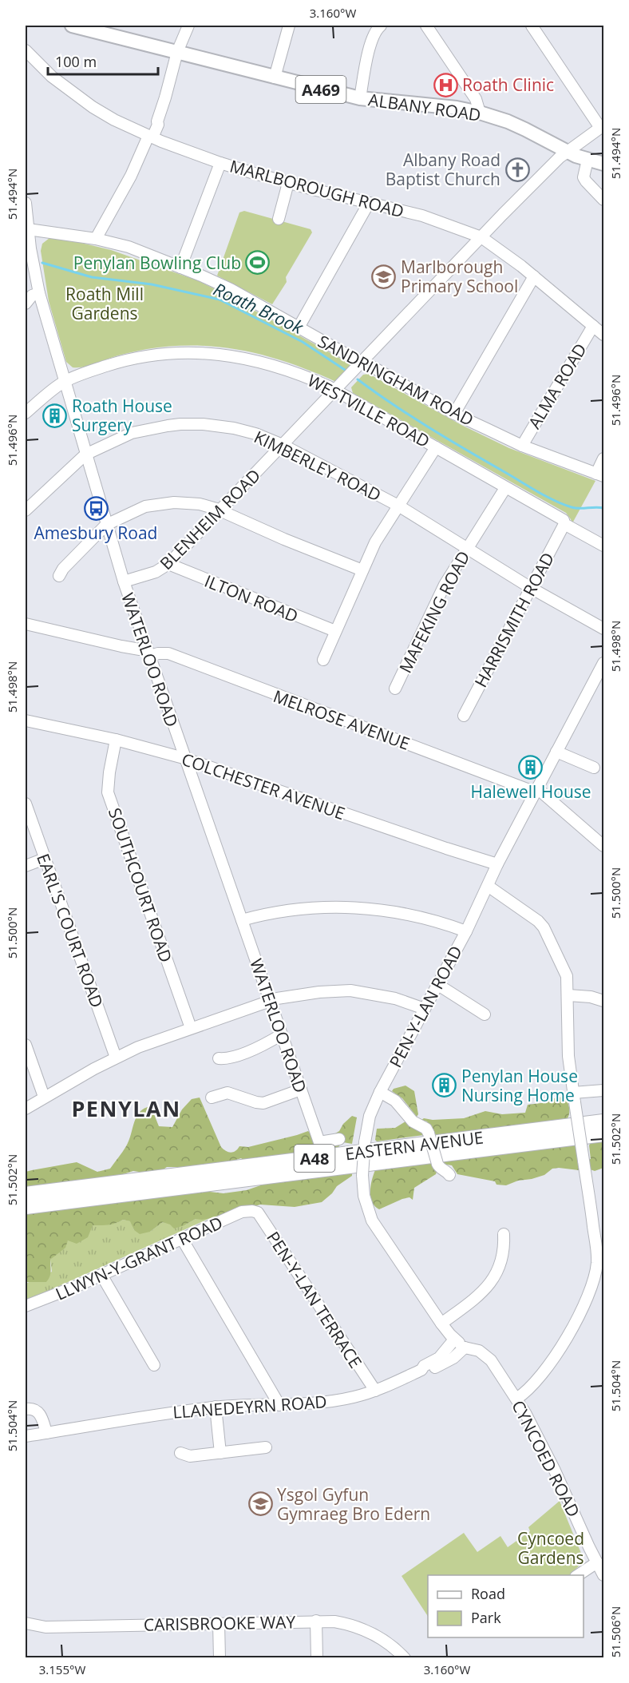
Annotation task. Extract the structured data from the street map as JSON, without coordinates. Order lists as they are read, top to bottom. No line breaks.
{"streets":{"highway":["EASTERN AVENUE","A48"],"main road":["A469","ALBANY ROAD"],"street":["MARLBOROUGH ROAD","SANDRINGHAM ROAD","ALMA ROAD","WESTVILLE ROAD","KIMBERLEY ROAD","BLENHEIM ROAD","ILTON ROAD","MAFEKING ROAD","HARRISMITH ROAD","WATERLOO ROAD","MELROSE AVENUE","COLCHESTER AVENUE","SOUTHCOURT ROAD","EARL'S COURT ROAD","PEN-Y-LAN ROAD","LLWYN-Y-GRANT ROAD","PEN-Y-LAN TERRACE","LLANEDEYRN ROAD","CYNCOED ROAD","CARISBROOKE WAY"]},"crossings":[["ALBANY ROAD","BLENHEIM ROAD"],["MARLBOROUGH ROAD","ALMA ROAD"],["MARLBOROUGH ROAD","BLENHEIM ROAD"],["SANDRINGHAM ROAD","ALMA ROAD"],["SANDRINGHAM ROAD","BLENHEIM ROAD"],["SANDRINGHAM ROAD","WATERLOO ROAD"],["WESTVILLE ROAD","BLENHEIM ROAD"],["WESTVILLE ROAD","MAFEKING ROAD"],["WESTVILLE ROAD","HARRISMITH ROAD"],["WESTVILLE ROAD","WATERLOO ROAD"],["KIMBERLEY ROAD","BLENHEIM ROAD"],["KIMBERLEY ROAD","MAFEKING ROAD"],["KIMBERLEY ROAD","HARRISMITH ROAD"],["KIMBERLEY ROAD","WATERLOO ROAD"],["BLENHEIM ROAD","ILTON ROAD"],["BLENHEIM ROAD","WATERLOO ROAD"],["WATERLOO ROAD","MELROSE AVENUE"],["WATERLOO ROAD","COLCHESTER AVENUE"],["MELROSE AVENUE","PEN-Y-LAN ROAD"],["COLCHESTER AVENUE","SOUTHCOURT ROAD"],["COLCHESTER AVENUE","PEN-Y-LAN ROAD"],["PEN-Y-LAN ROAD","LLANEDEYRN ROAD"],["PEN-Y-LAN ROAD","CYNCOED ROAD"],["LLWYN-Y-GRANT ROAD","PEN-Y-LAN TERRACE"],["PEN-Y-LAN TERRACE","LLANEDEYRN ROAD"],["LLANEDEYRN ROAD","CYNCOED ROAD"]],"districts":["PENYLAN"],"water":["Roath Brook"],"parks":["Roath Mill Gardens","Cyncoed Gardens"],"places":{"hospital":["Roath Clinic"],"church":["Albany Road Baptist Church"],"sports":["Penylan Bowling Club"],"school or university":["Marlborough Primary School","Ysgol Gyfun Gymraeg Bro Edern"],"building":["Roath House Surgery","Halewell House","Penylan House Nursing Home"],"bus stop":["Amesbury Road"]},"legend":["Road","Park"],"scale_bar":"100 m","coordinates":["3.160°W","51.494°N","51.496°N","51.498°N","51.500°N","51.502°N","51.504°N","51.506°N","3.155°W"]}
